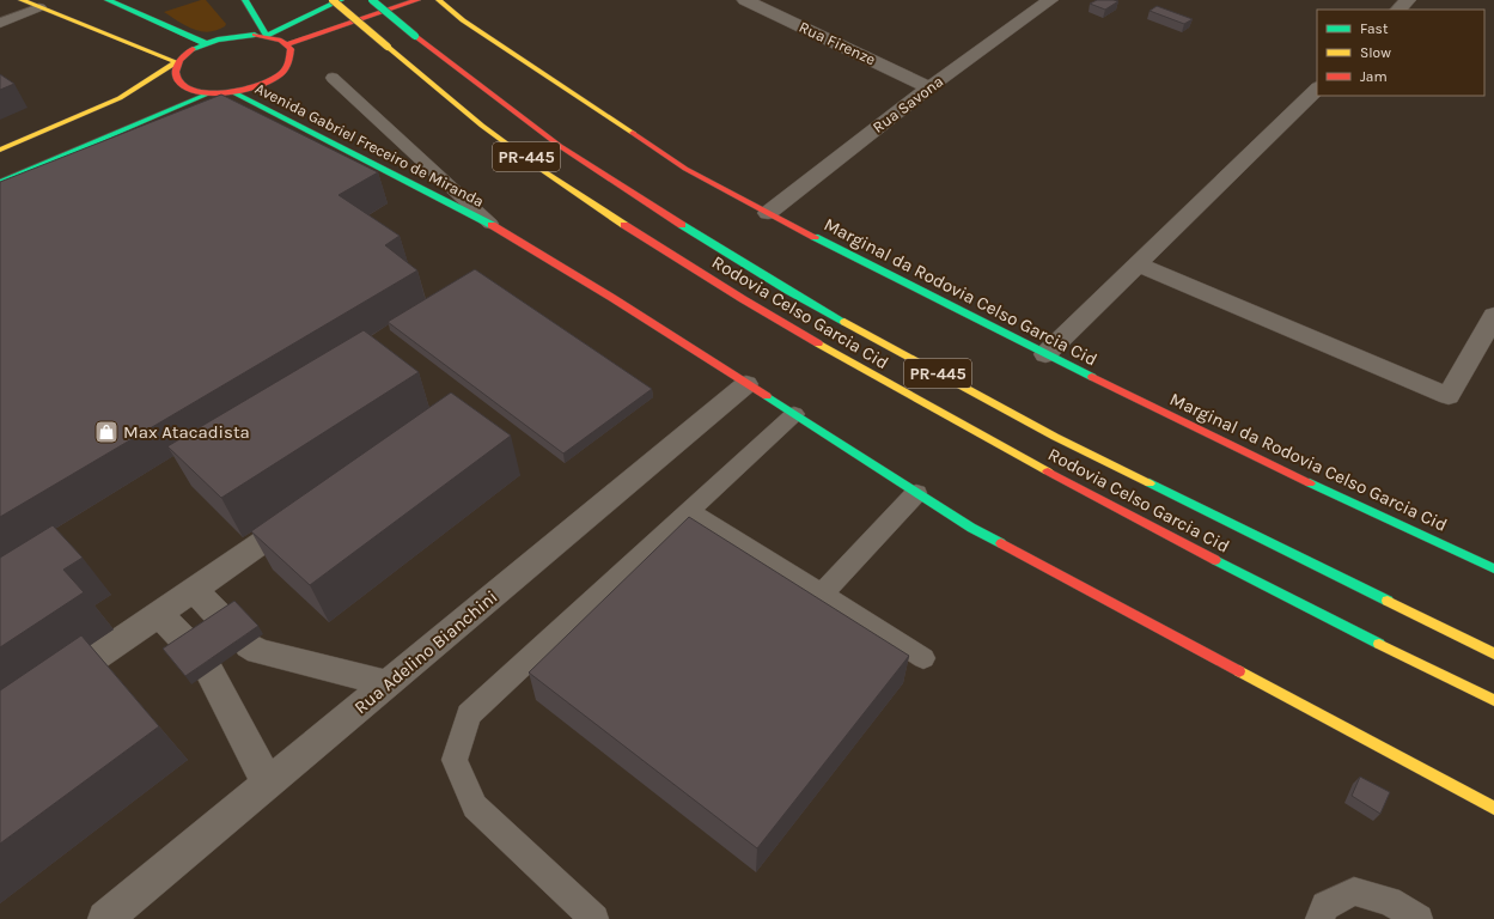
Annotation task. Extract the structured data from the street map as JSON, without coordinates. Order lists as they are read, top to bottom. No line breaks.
{"streets":{"main road":["Avenida Gabriel Freceiro de Miranda","PR-445","Marginal da Rodovia Celso Garcia Cid","Rodovia Celso Garcia Cid"],"street":["Rua Firenze","Rua Savona","Rua Adelino Bianchini"]},"crossings":[["Rua Firenze","Rua Savona"],["Rua Savona","Marginal da Rodovia Celso Garcia Cid"]],"places":{"shop":["Max Atacadista"]},"legend":["Fast","Slow","Jam"]}
